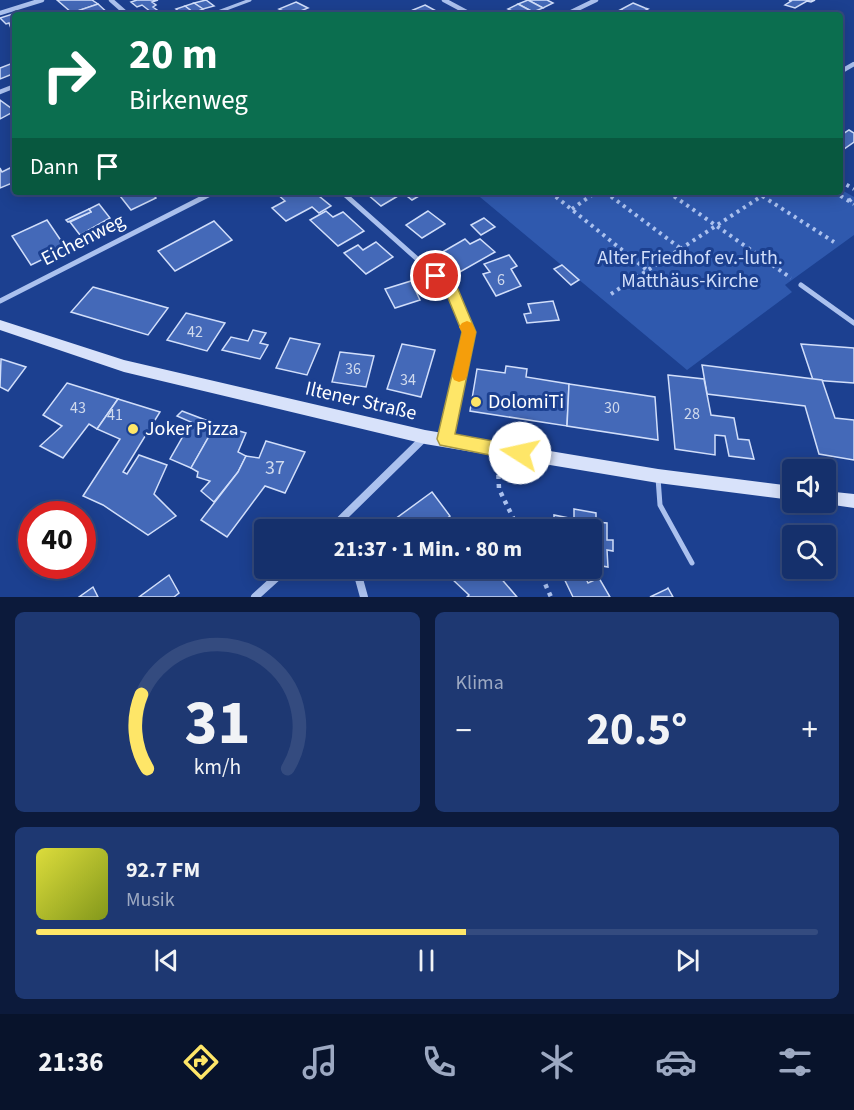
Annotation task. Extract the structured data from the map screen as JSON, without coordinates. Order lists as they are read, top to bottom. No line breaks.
{"streets":{"street":["Eichenweg","Iltener Straße"]},"parks":["Alter Friedhof ev.-luth. Matthäus-Kirche"],"places":["DolomiTi","Joker Pizza"],"house_numbers":["6","42","36","34","43","30","28","41","37"],"page":{"turn":["20 m","Birkenweg"],"then":"Dann","limit":"40","trip":"21:37 · 1 Min. · 80 m","tile":"Klima","heat":["−","20.5°","+"],"song":["92.7 FM","Musik"],"tabs":"21:36","gauge":["31","km/h"]}}
